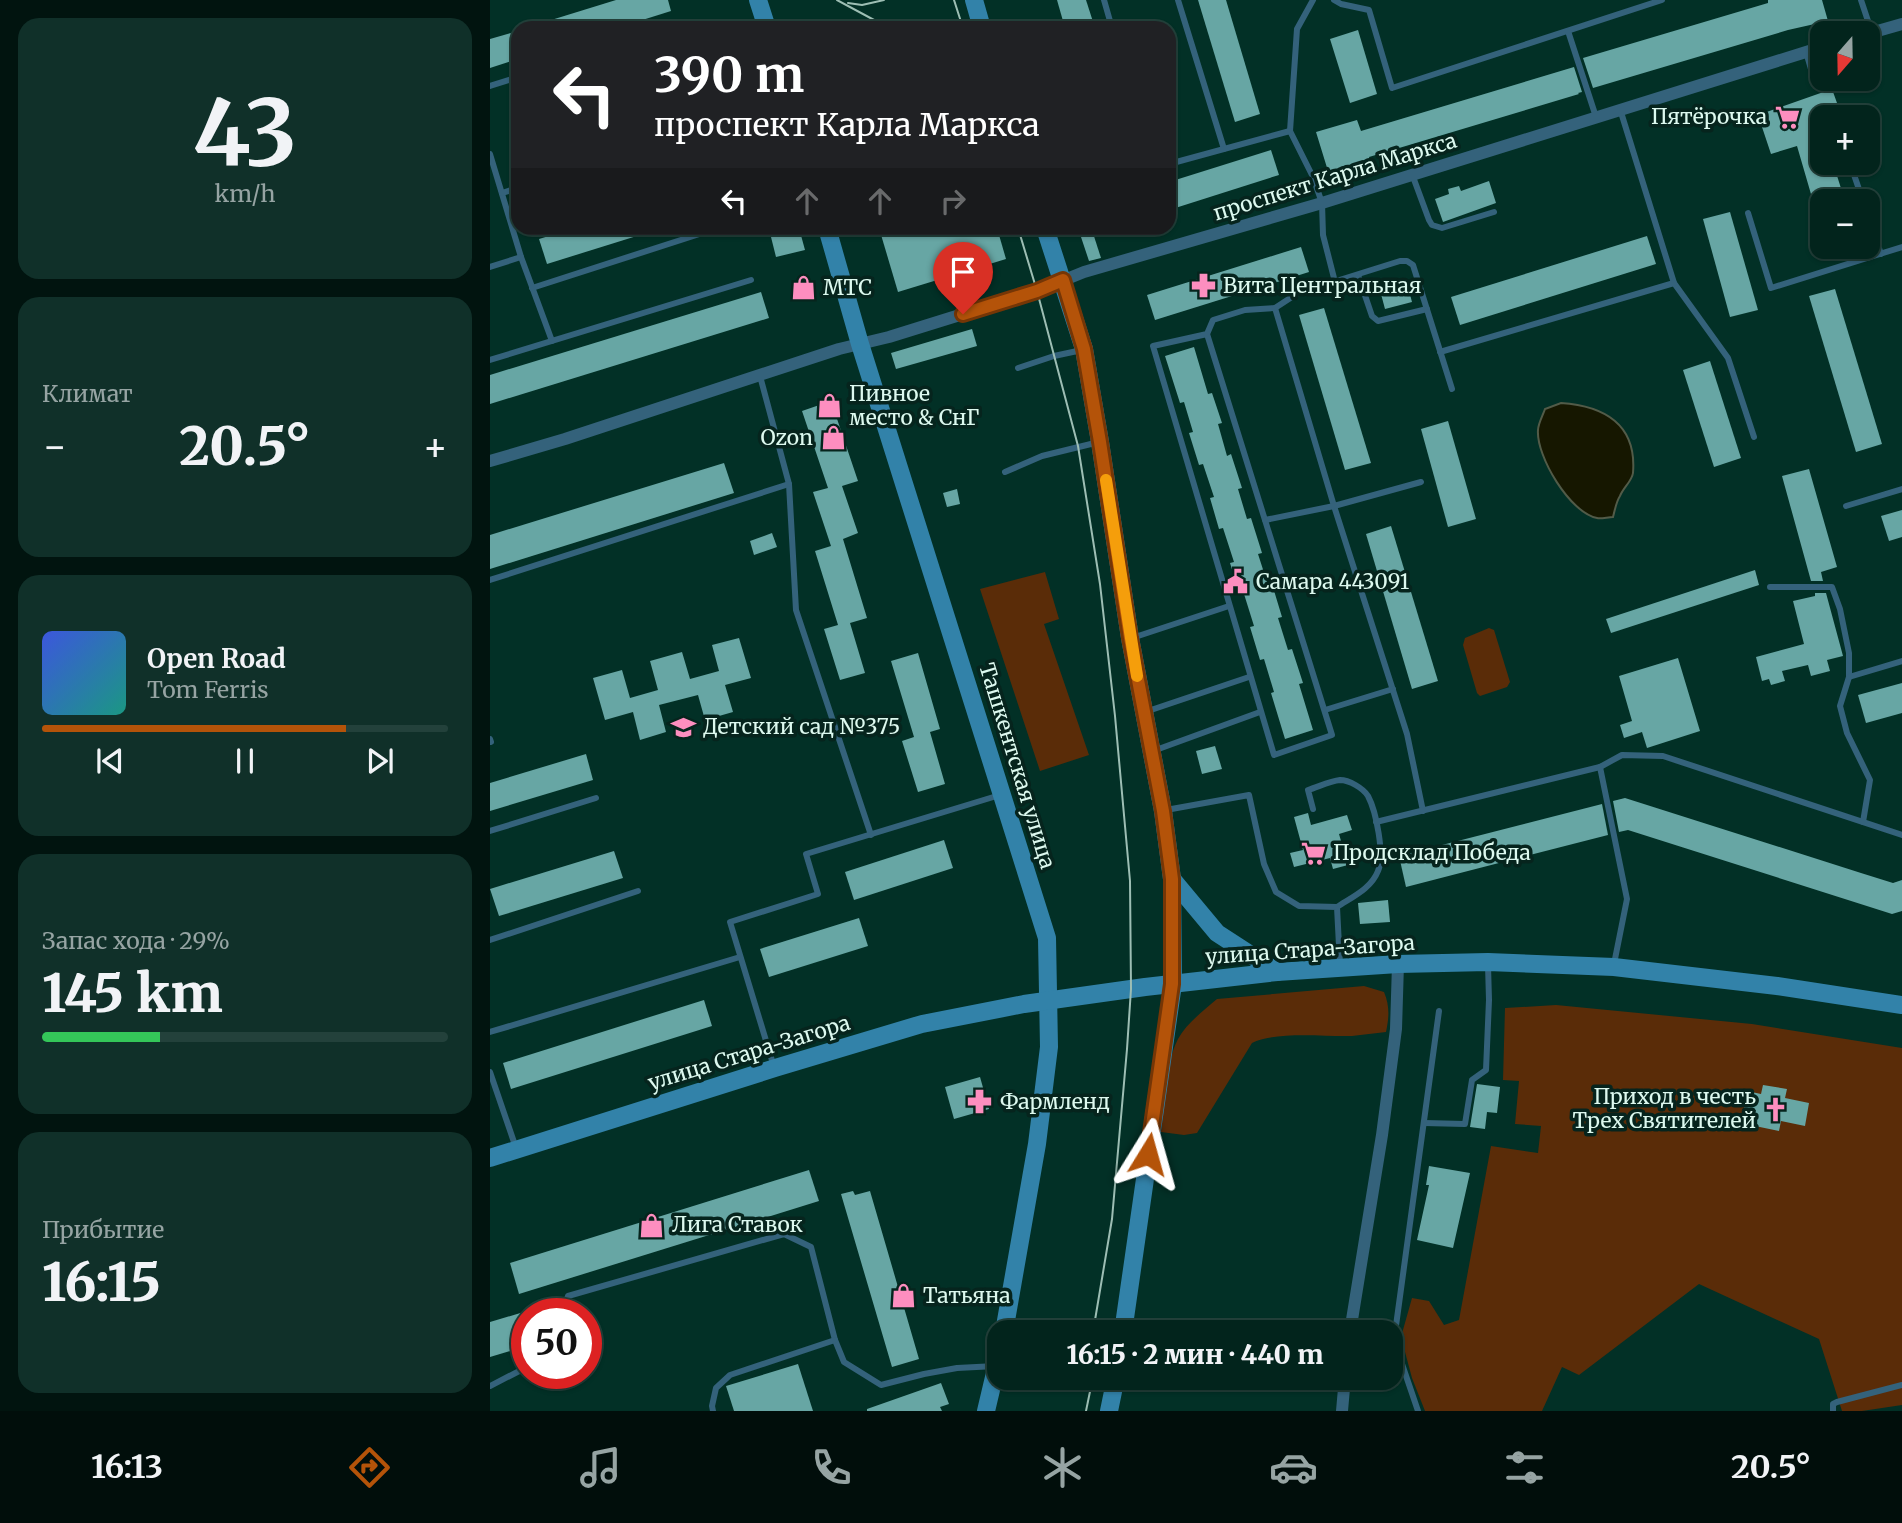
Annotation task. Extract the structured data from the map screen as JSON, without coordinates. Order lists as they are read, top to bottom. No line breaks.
{"streets":{"main road":["Ташкентская улица","улица Стара-Загора"],"street":["проспект Карла Маркса"]},"crossings":[["проспект Карла Маркса","Ташкентская улица"],["Ташкентская улица","улица Стара-Загора"]],"places":{"supermarket":["Пятёрочка","Продсклад Победа"],"pharmacy":["Вита Центральная","Фармленд"],"shop":["МТС","Пивное место & СнГ","Ozon","Лига Ставок","Татьяна"],"public building":["Самара 443091"],"school or university":["Детский сад №375"],"church":["Приход в честь Трех Святителей"]},"north":"bottom","page":{"tile":[["43","km/h"],"Климат",["Запас хода · 29%","145 km"],["Прибытие","16:15"]],"map_buttons":["+","−"],"turn":["390 m","проспект Карла Маркса"],"heat":["−","20.5°","+"],"song":["Open Road","Tom Ferris"],"limit":"50","trip":"16:15 · 2 мин · 440 m","tabs":["16:13","20.5°"]}}
